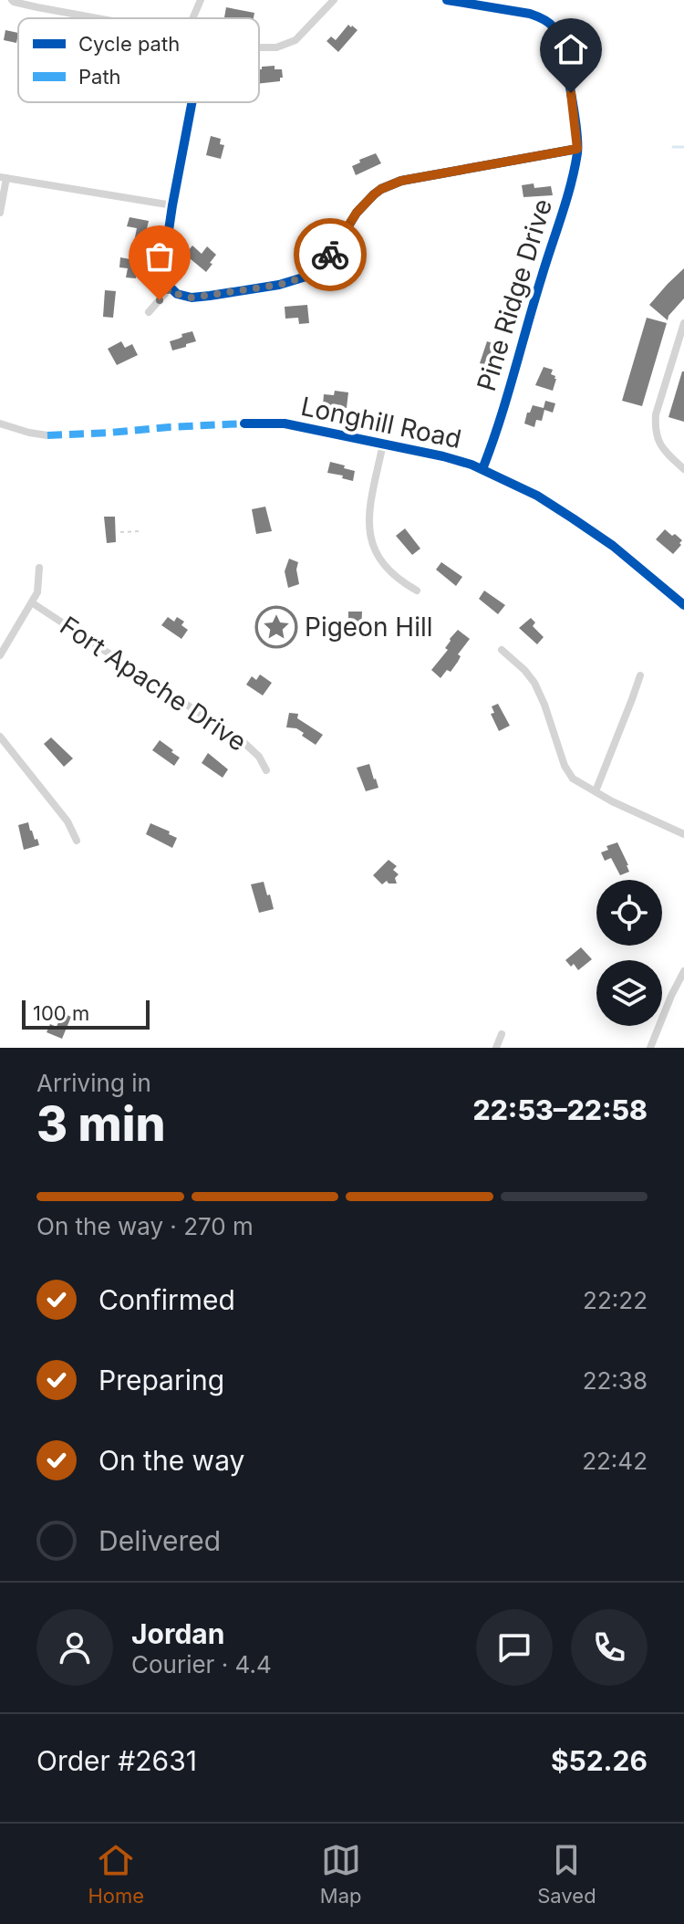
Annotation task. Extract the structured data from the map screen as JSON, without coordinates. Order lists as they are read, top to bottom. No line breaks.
{"streets":{"street":["Pine Ridge Drive","Longhill Road","Fort Apache Drive"]},"crossings":[["Pine Ridge Drive","Longhill Road"]],"places":{"place":["Pigeon Hill"]},"legend":["Cycle path","Path"],"scale_bar":"100 m","page":{"scale":"100 m","heading":["3 min","Arriving in","22:53–22:58"],"panel":["Jordan","Courier · 4.4","Order #2631","$52.26"],"bar":"On the way · 270 m","list":[["Confirmed","22:22"],["Preparing","22:38"],["On the way","22:42"],"Delivered"],"tabs":["Home","Map","Saved"]}}
